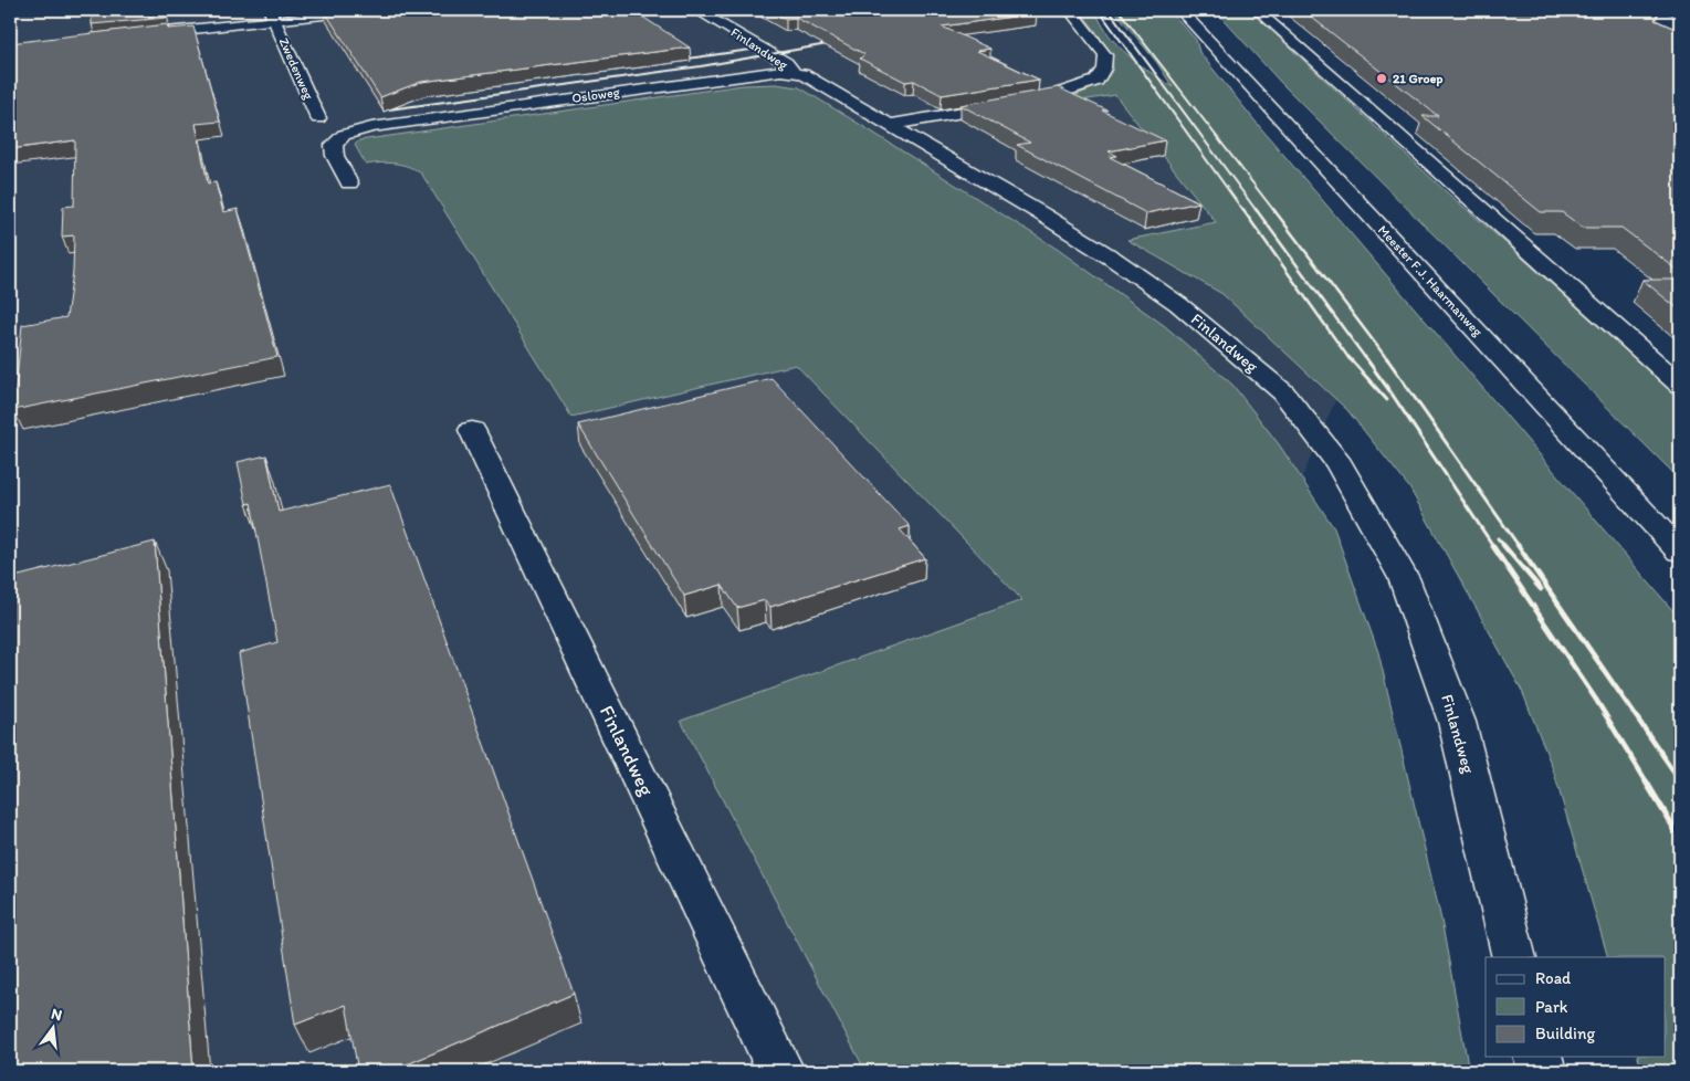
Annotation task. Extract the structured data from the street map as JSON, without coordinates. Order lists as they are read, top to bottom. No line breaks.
{"streets":{"street":["Finlandweg","Zwedenweg","Osloweg","Meester F.J. Haarmanweg"]},"crossings":[["Finlandweg","Osloweg"]],"places":["21 Groep"],"legend":["Road","Park","Building"],"north":"top"}
